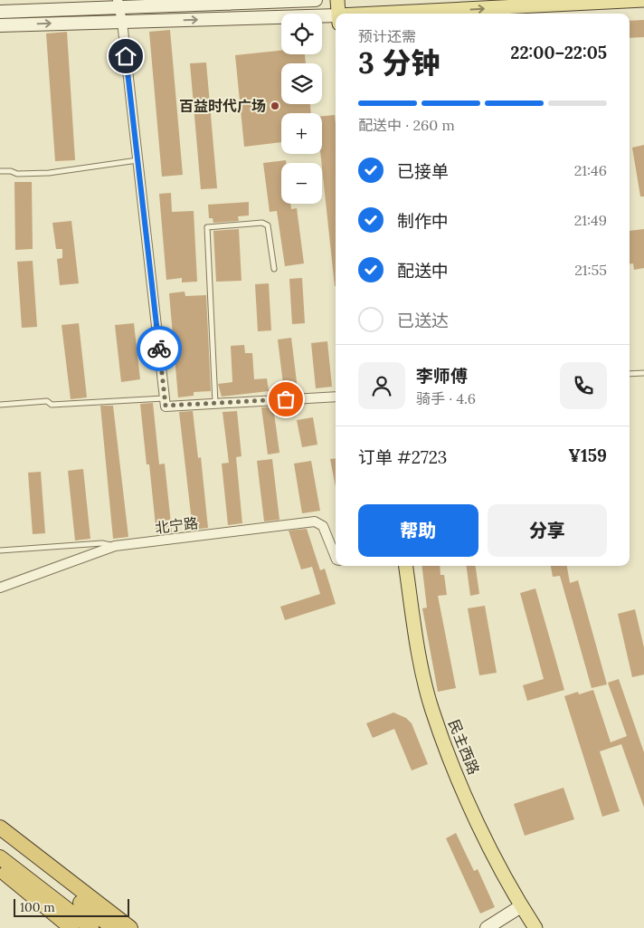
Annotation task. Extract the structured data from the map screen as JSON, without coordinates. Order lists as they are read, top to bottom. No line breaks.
{"streets":{"main road":["民主西路"],"street":["北宁路"]},"places":["百益时代广场"],"scale_bar":"100 m","page":{"map_buttons":["+","−"],"heading":["3 分钟","预计还需","22:00–22:05"],"panel":["李师傅","骑手 · 4.6","订单 #2723","¥159"],"bar":"配送中 · 260 m","list":[["已接单","21:46"],["制作中","21:49"],["配送中","21:55"],"已送达"],"buttons":["帮助","分享"],"scale":"100 m"}}
